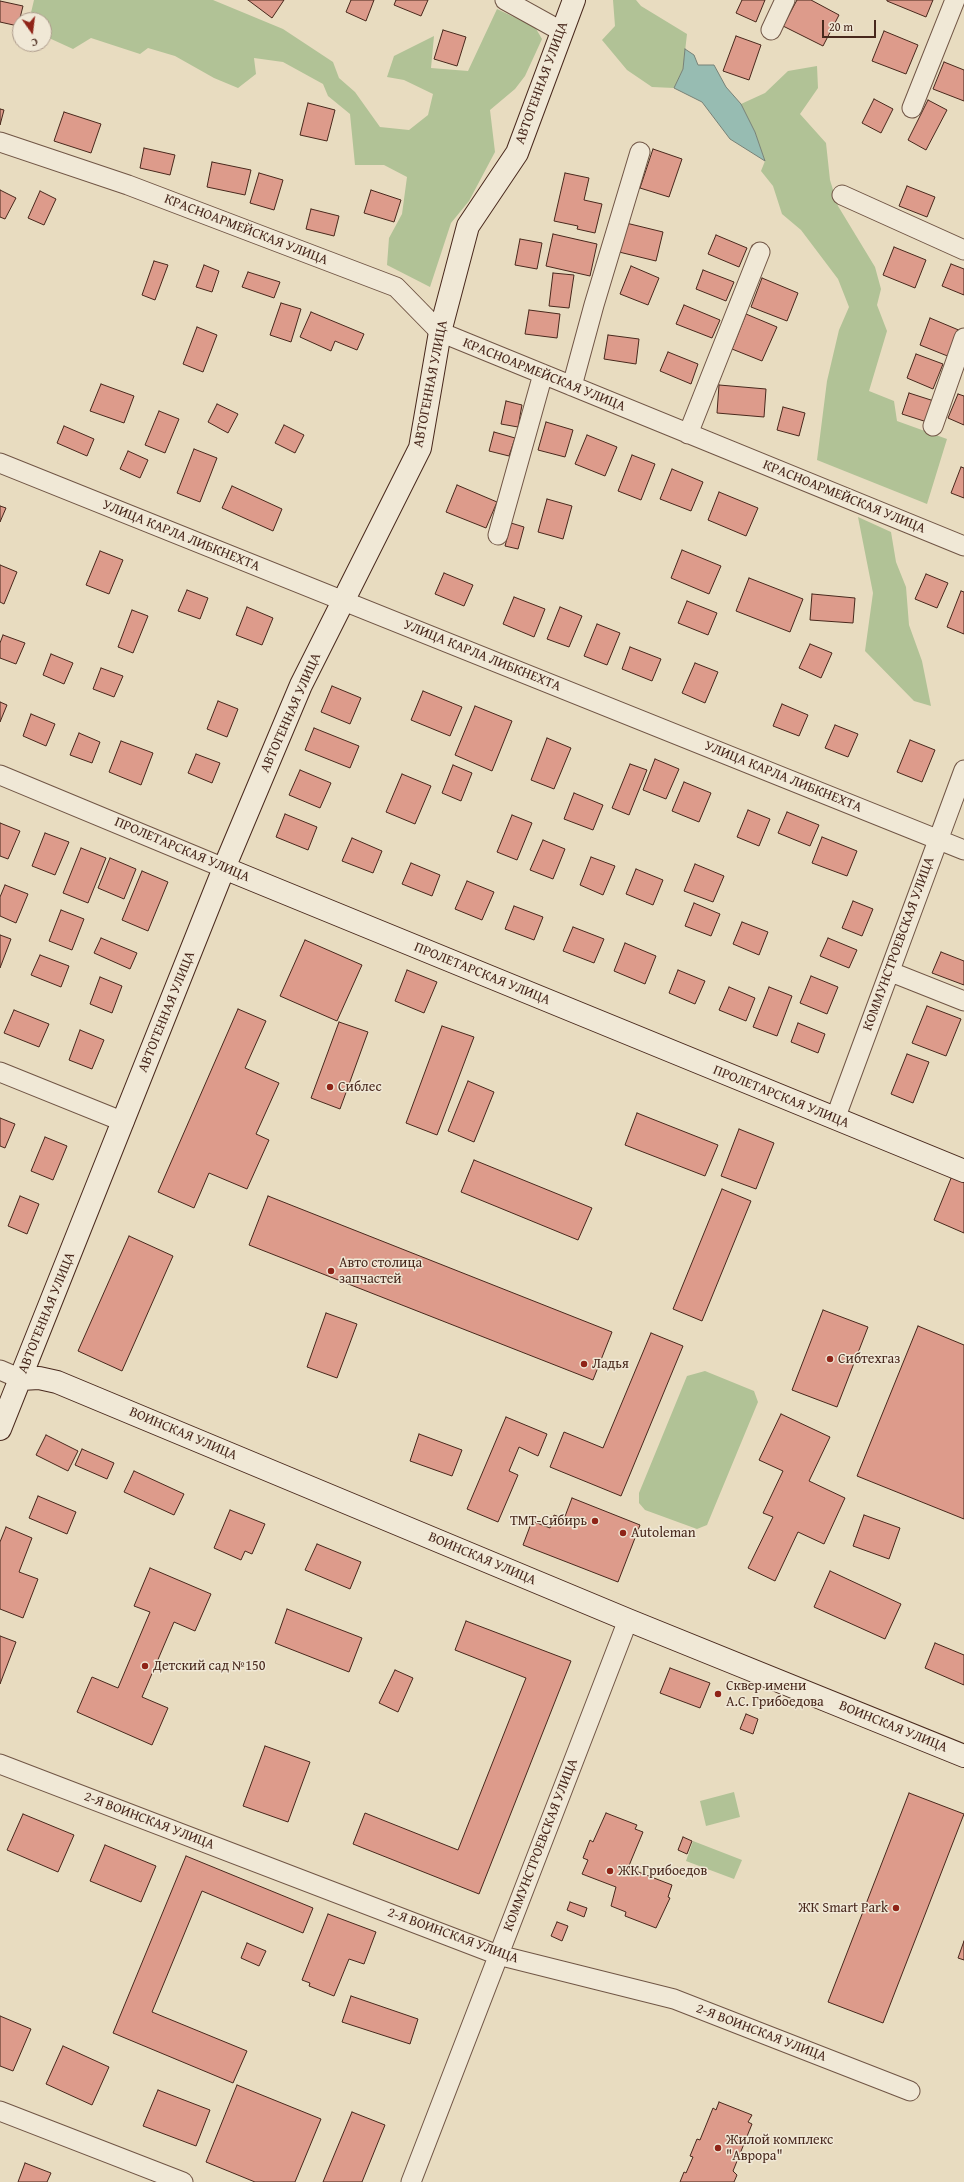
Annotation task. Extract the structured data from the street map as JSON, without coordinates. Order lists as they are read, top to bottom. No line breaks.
{"streets":{"street":["АВТОГЕННАЯ УЛИЦА","КРАСНОАРМЕЙСКАЯ УЛИЦА","УЛИЦА КАРЛА ЛИБКНЕХТА","ПРОЛЕТАРСКАЯ УЛИЦА","КОММУНСТРОЕВСКАЯ УЛИЦА","ВОИНСКАЯ УЛИЦА","2-Я ВОИНСКАЯ УЛИЦА"]},"crossings":[["АВТОГЕННАЯ УЛИЦА","КРАСНОАРМЕЙСКАЯ УЛИЦА"],["АВТОГЕННАЯ УЛИЦА","УЛИЦА КАРЛА ЛИБКНЕХТА"],["АВТОГЕННАЯ УЛИЦА","ПРОЛЕТАРСКАЯ УЛИЦА"],["АВТОГЕННАЯ УЛИЦА","ВОИНСКАЯ УЛИЦА"],["УЛИЦА КАРЛА ЛИБКНЕХТА","КОММУНСТРОЕВСКАЯ УЛИЦА"],["ПРОЛЕТАРСКАЯ УЛИЦА","КОММУНСТРОЕВСКАЯ УЛИЦА"],["КОММУНСТРОЕВСКАЯ УЛИЦА","ВОИНСКАЯ УЛИЦА"],["КОММУНСТРОЕВСКАЯ УЛИЦА","2-Я ВОИНСКАЯ УЛИЦА"]],"places":["Сиблес","Авто столица запчастей","Сибтехгаз","Ладья","ТМТ-Сибирь","Autoleman","Детский сад №150","Сквер имени А.С. Грибоедова","ЖК Грибоедов","ЖК Smart Park","Жилой комплекс \"Аврора\""],"scale_bar":"20 m","north":"bottom"}
